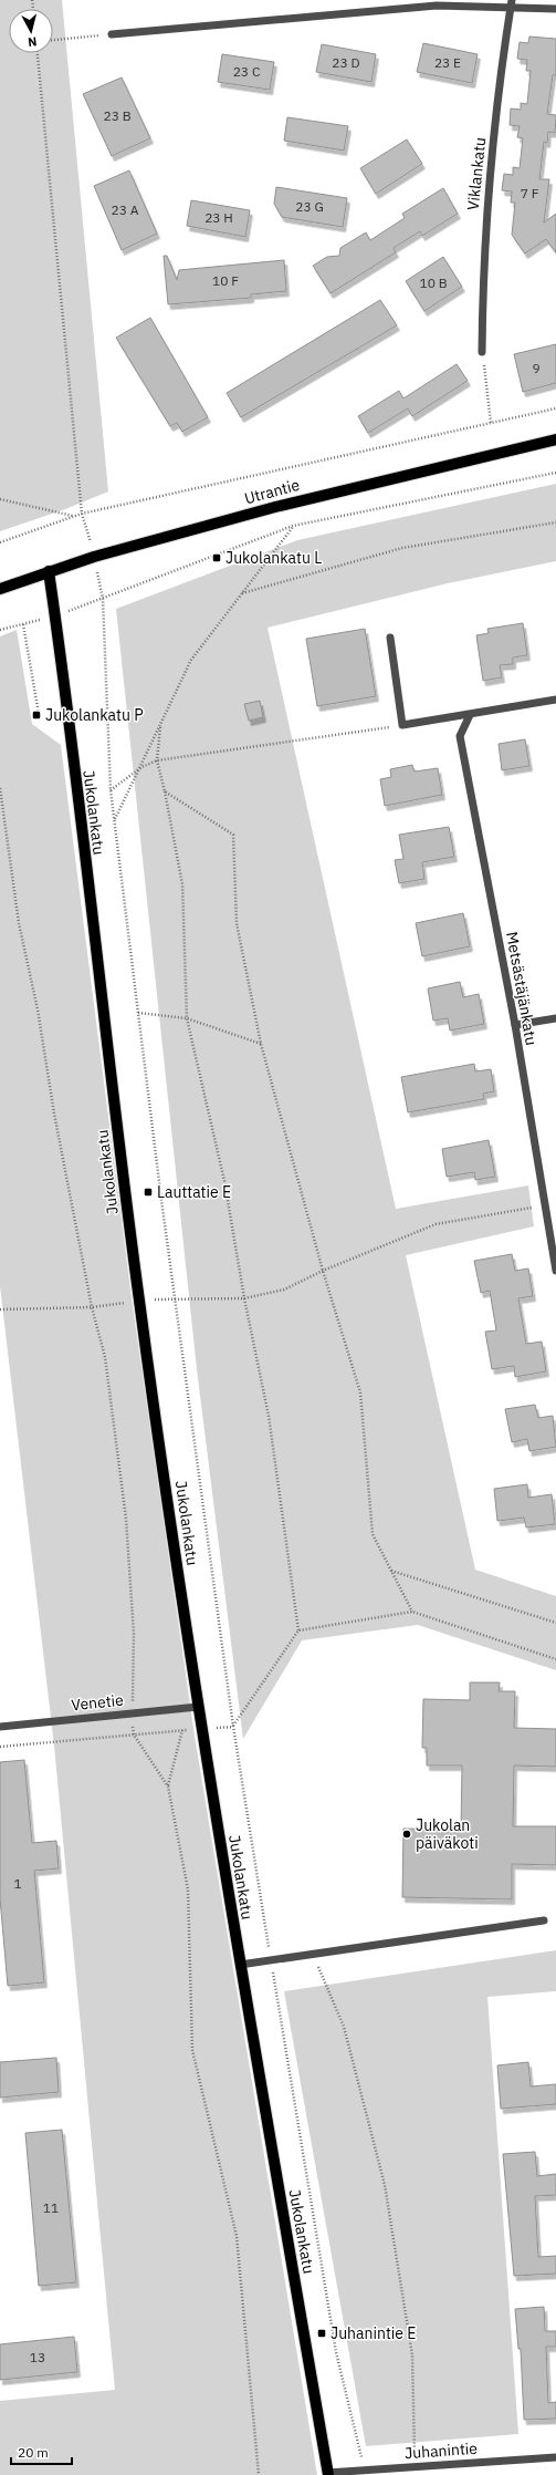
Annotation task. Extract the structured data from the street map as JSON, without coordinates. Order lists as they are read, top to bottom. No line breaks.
{"streets":{"main road":["Utrantie","Jukolankatu"],"street":["Viklankatu","Metsästäjänkatu","Venetie","Juhanintie"]},"crossings":[["Utrantie","Jukolankatu"],["Jukolankatu","Venetie"],["Jukolankatu","Juhanintie"]],"places":{"transit":["Jukolankatu L","Jukolankatu P","Lauttatie E","Juhanintie E"],"other":["Jukolan päiväkoti"]},"house_numbers":["23 D","23 E","23 C","23 B","7 F","23 G","23 A","23 H","10 F","10 B","9","1","11","13"],"scale_bar":"20 m","north":"bottom"}
